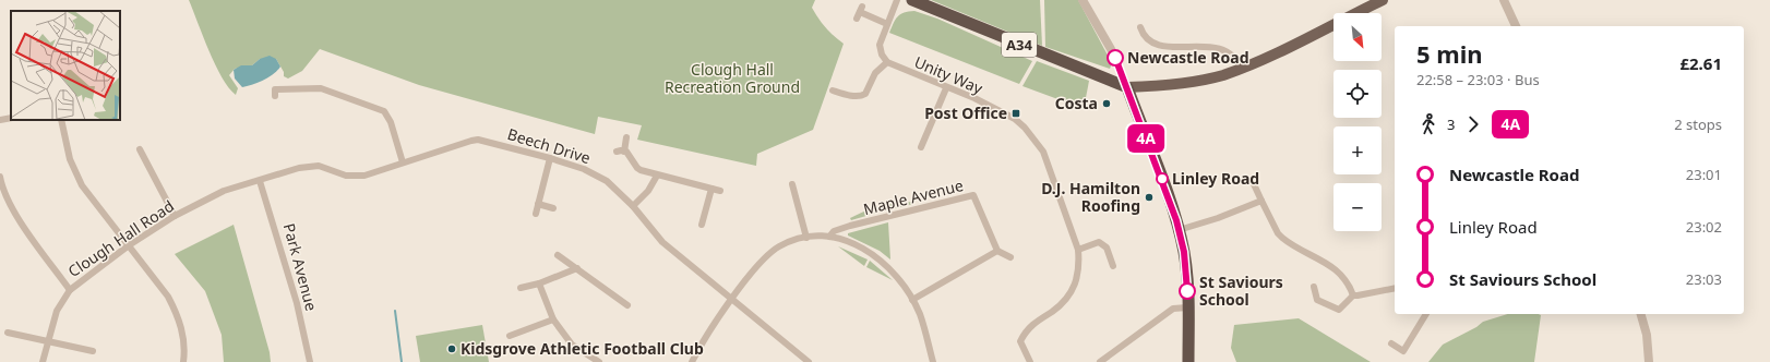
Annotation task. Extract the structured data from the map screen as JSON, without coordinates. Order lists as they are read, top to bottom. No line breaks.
{"streets":{"highway":["A34"],"street":["Unity Way","Beech Drive","Maple Avenue","Clough Hall Road","Park Avenue"]},"crossings":[["Beech Drive","Clough Hall Road"],["Beech Drive","Park Avenue"],["Clough Hall Road","Park Avenue"]],"parks":["Clough Hall Recreation Ground"],"places":{"other":["Newcastle Road","Costa","Linley Road","D.J. Hamilton Roofing","St Saviours School","Kidsgrove Athletic Football Club"],"transit":["Post Office"]},"lines":["bus line 4A"],"north":"bottom right","page":{"on_map":"4A","map_buttons":["+","−"],"heading":["5 min","22:58 – 23:03 · Bus","£2.61"],"legs":["3","4A","2 stops"],"list":[{"name":"Newcastle Road","value":"23:01"},{"name":"Linley Road","value":"23:02"},{"name":"St Saviours School","value":"23:03"}]}}
